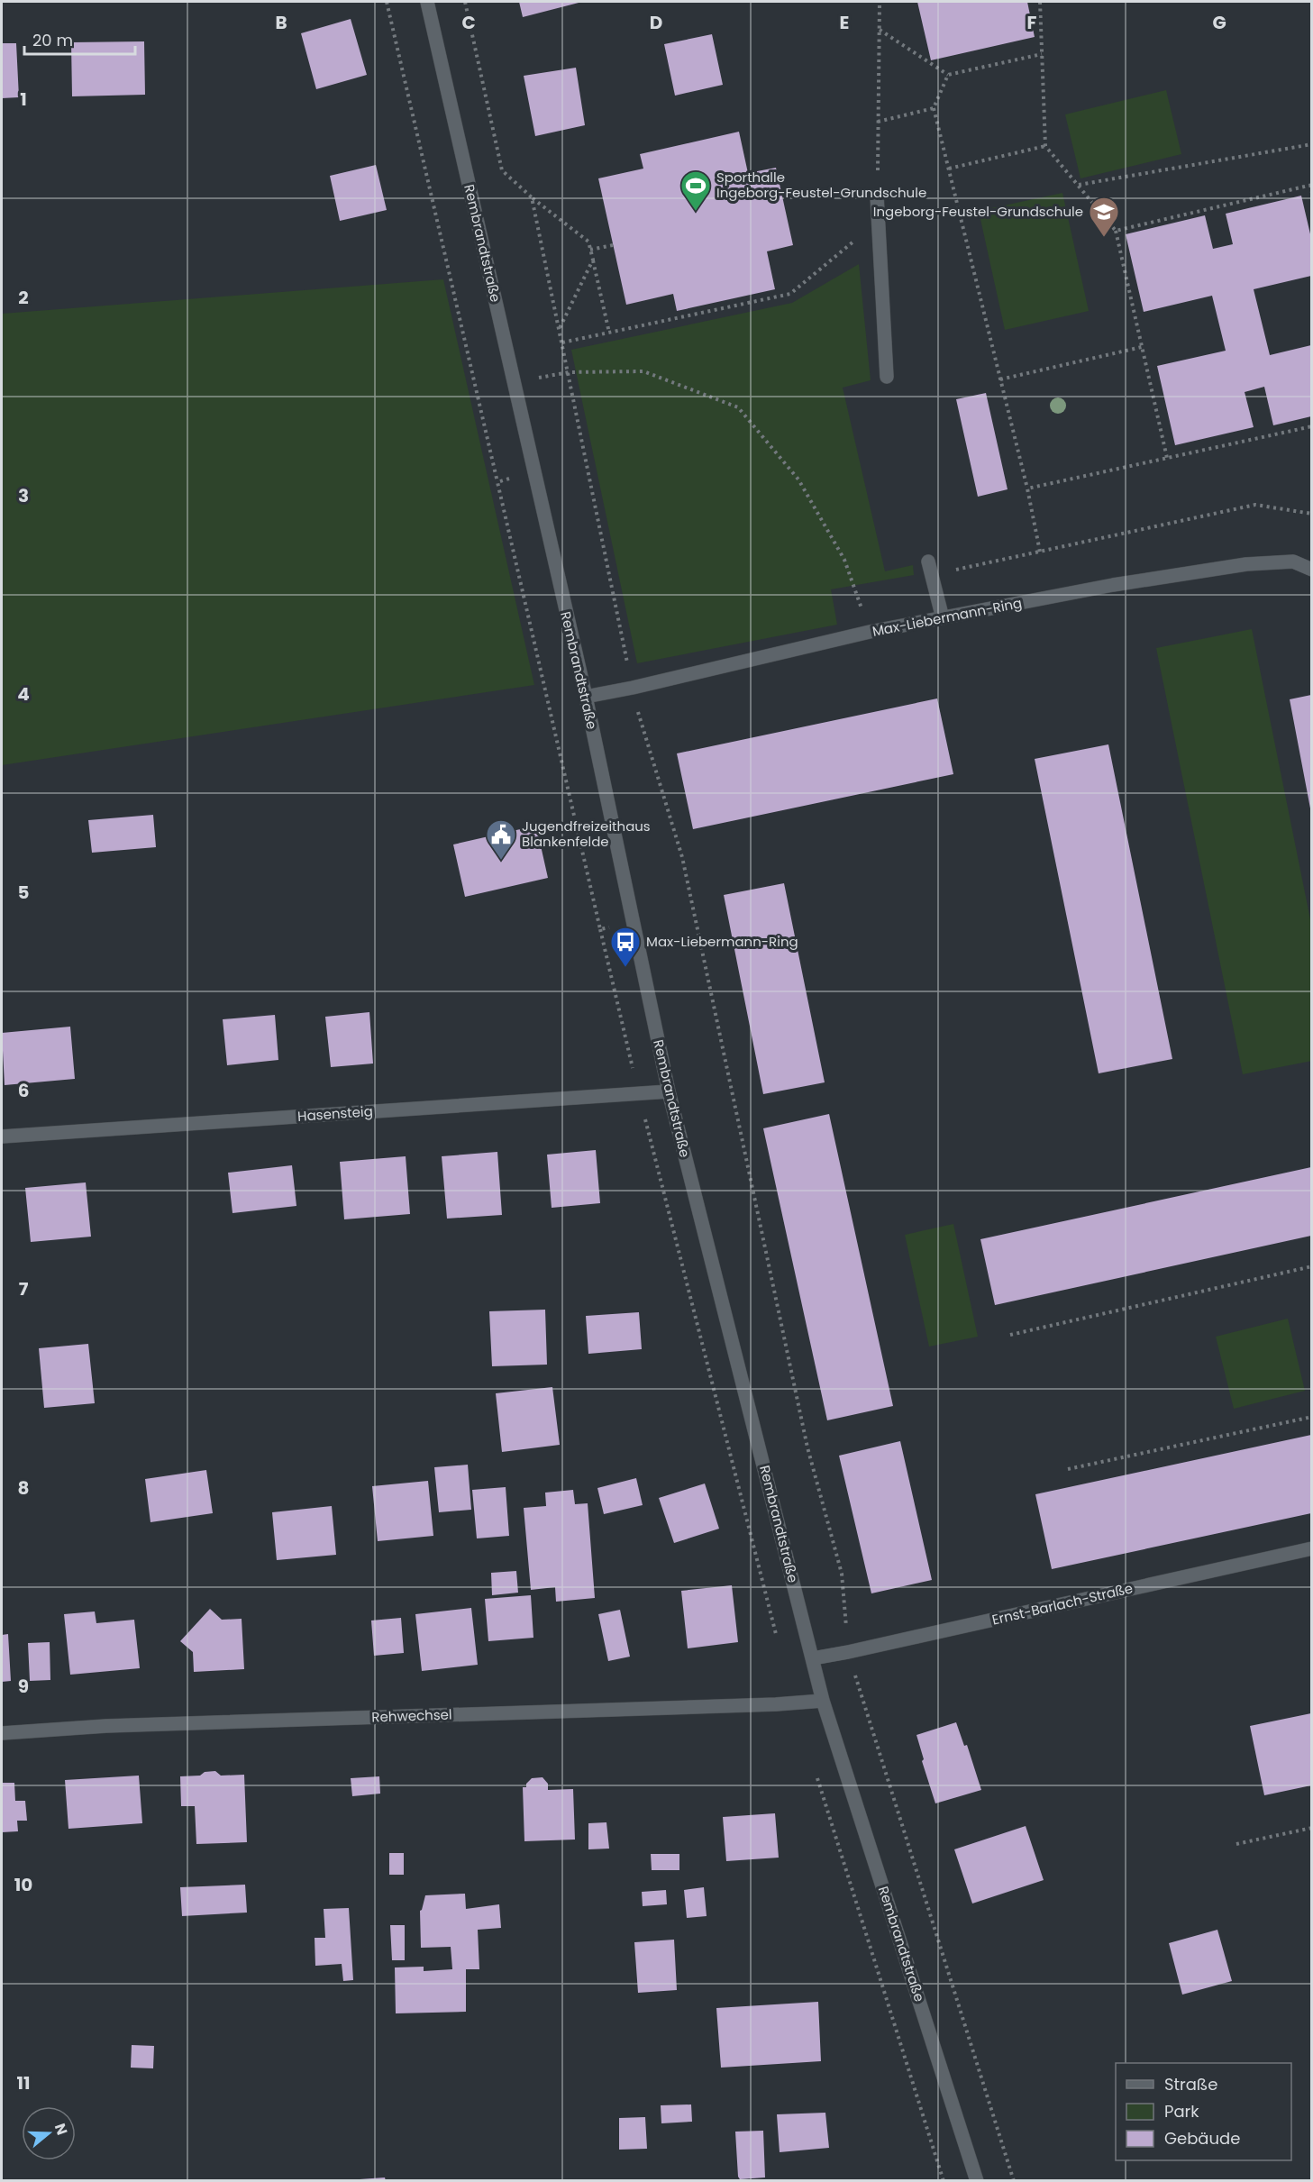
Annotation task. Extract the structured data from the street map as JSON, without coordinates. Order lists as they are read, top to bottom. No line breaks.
{"streets":{"street":["Rembrandtstraße","Max-Liebermann-Ring","Hasensteig","Ernst-Barlach-Straße","Rehwechsel"]},"crossings":[["Rembrandtstraße","Max-Liebermann-Ring"],["Rembrandtstraße","Hasensteig"],["Rembrandtstraße","Ernst-Barlach-Straße"],["Rembrandtstraße","Rehwechsel"]],"places":{"sports":["Sporthalle Ingeborg-Feustel-Grundschule"],"school or university":["Ingeborg-Feustel-Grundschule"],"public building":["Jugendfreizeithaus Blankenfelde"],"bus stop":["Max-Liebermann-Ring"]},"legend":["Straße","Park","Gebäude"],"scale_bar":"20 m","north":"right","grid":{"columns":["B","C","D","E","F","G"],"rows":["1","2","3","4","5","6","7","8","9","10","11"]}}
